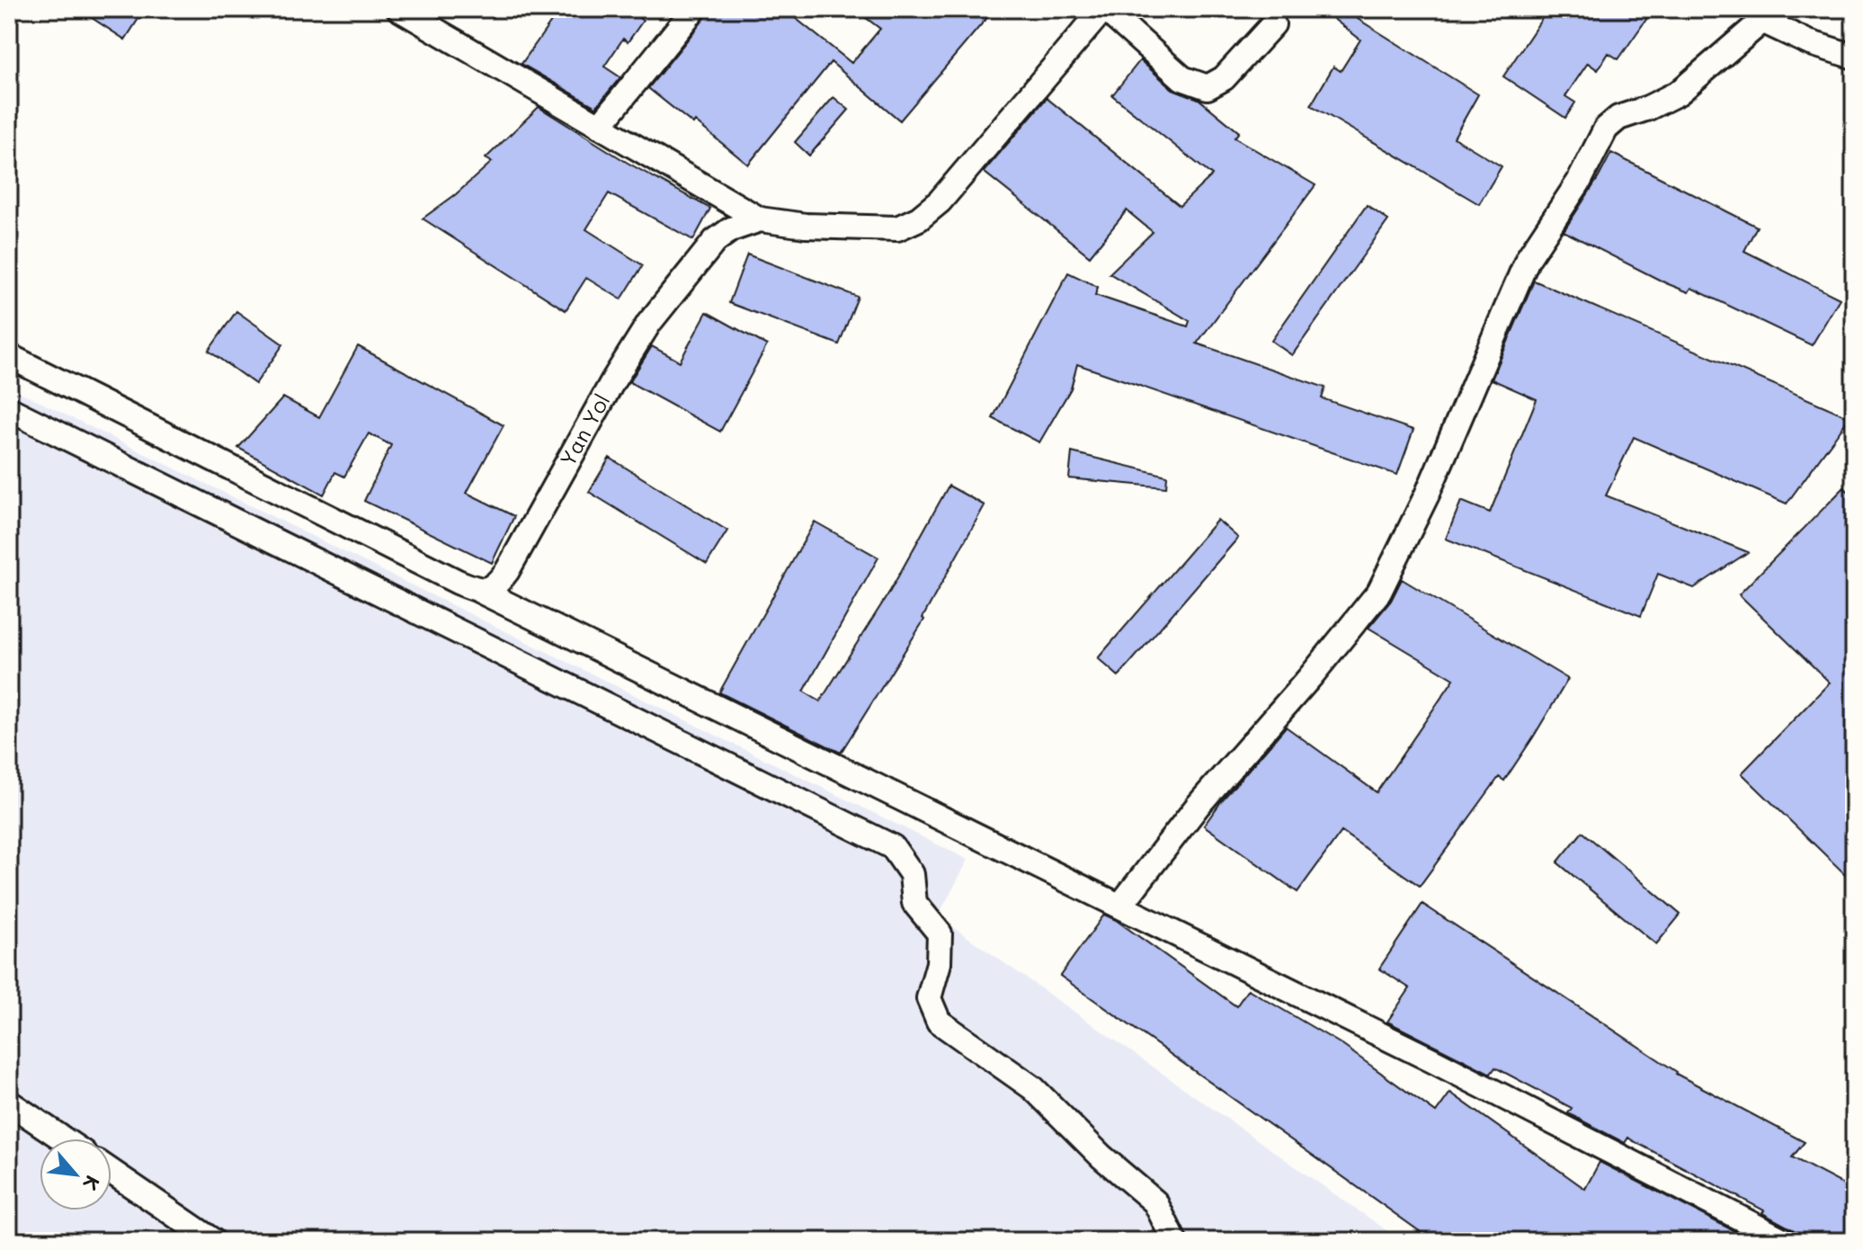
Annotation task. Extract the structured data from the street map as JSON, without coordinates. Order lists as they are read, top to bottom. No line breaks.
{"streets":{"street":["Yan Yol"]},"north":"bottom right"}
